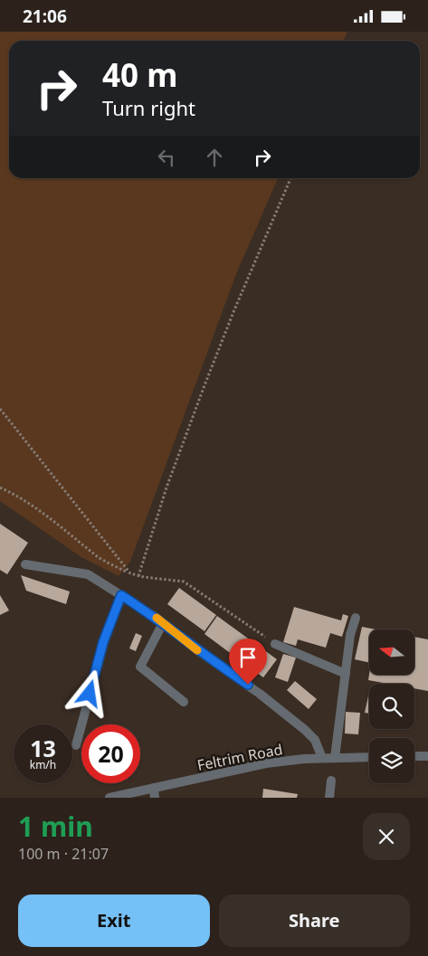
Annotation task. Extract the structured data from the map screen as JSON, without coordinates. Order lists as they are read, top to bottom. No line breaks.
{"streets":{"street":["Feltrim Road"]},"north":"left","page":{"status":"21:06","turn":["40 m","Turn right"],"speed":"13 km/h","limit":"20","heading":["1 min","100 m · 21:07"],"buttons":["Exit","Share"]}}
